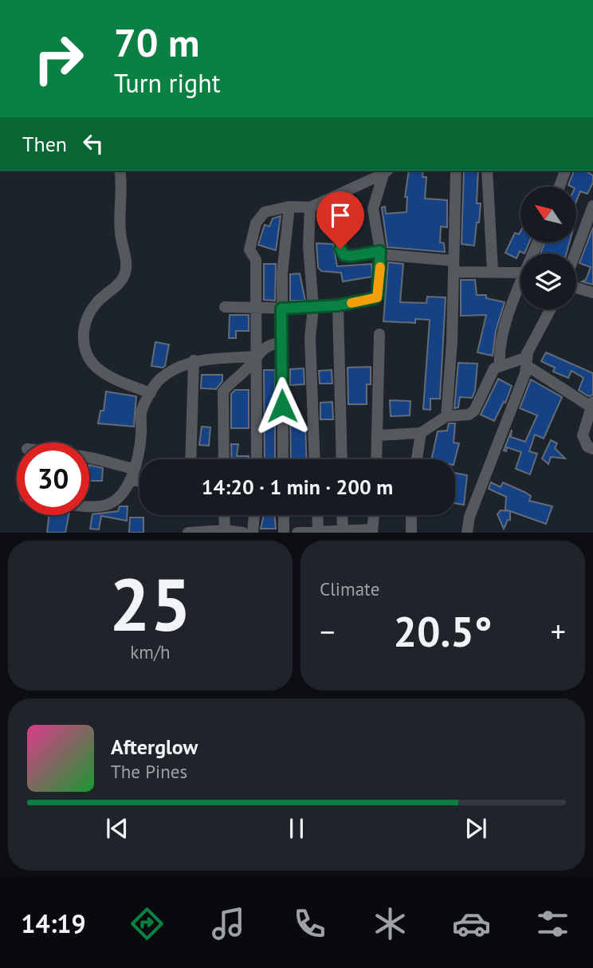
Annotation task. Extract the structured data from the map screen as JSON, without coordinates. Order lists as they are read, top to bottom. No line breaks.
{"north":"top left","page":{"turn":["70 m","Turn right"],"then":"Then","limit":"30","trip":"14:20 · 1 min · 200 m","tile":[["25","km/h"],"Climate"],"heat":["−","20.5°","+"],"song":["Afterglow","The Pines"],"tabs":"14:19"}}
